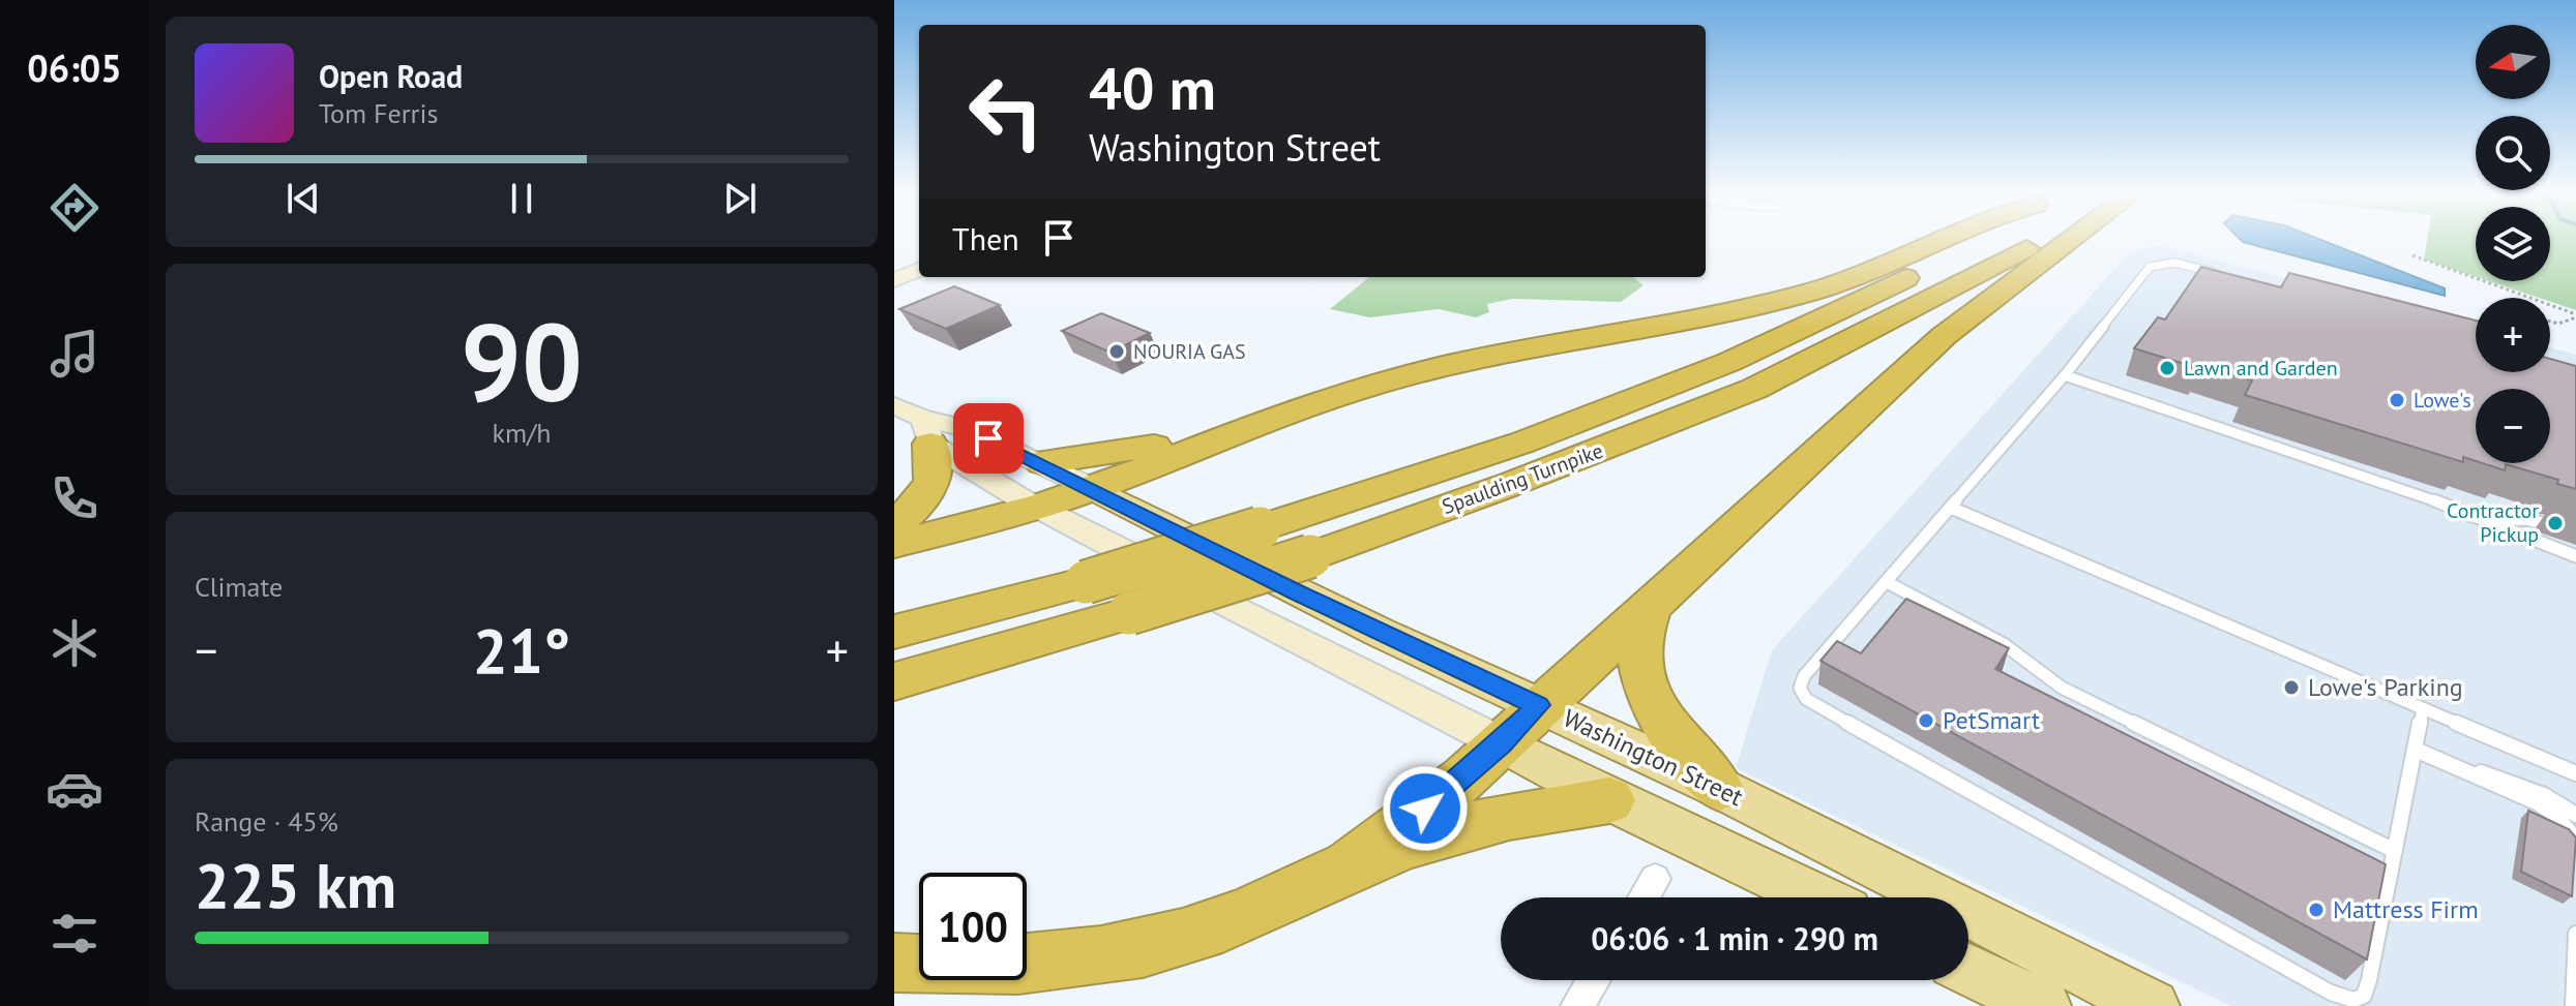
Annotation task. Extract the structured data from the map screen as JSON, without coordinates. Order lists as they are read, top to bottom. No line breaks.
{"streets":{"highway":["Spaulding Turnpike"],"main road":["Washington Street"]},"places":["NOURIA GAS","Lawn and Garden","Lowe's","Contractor Pickup","Lowe's Parking","PetSmart","Mattress Firm"],"north":"left","page":{"tabs":"06:05","map_buttons":["+","−"],"turn":["40 m","Washington Street"],"song":["Open Road","Tom Ferris"],"then":"Then","tile":[["90","km/h"],"Climate",["Range · 45%","225 km"]],"heat":["−","21°","+"],"limit":"100","trip":"06:06 · 1 min · 290 m"}}
